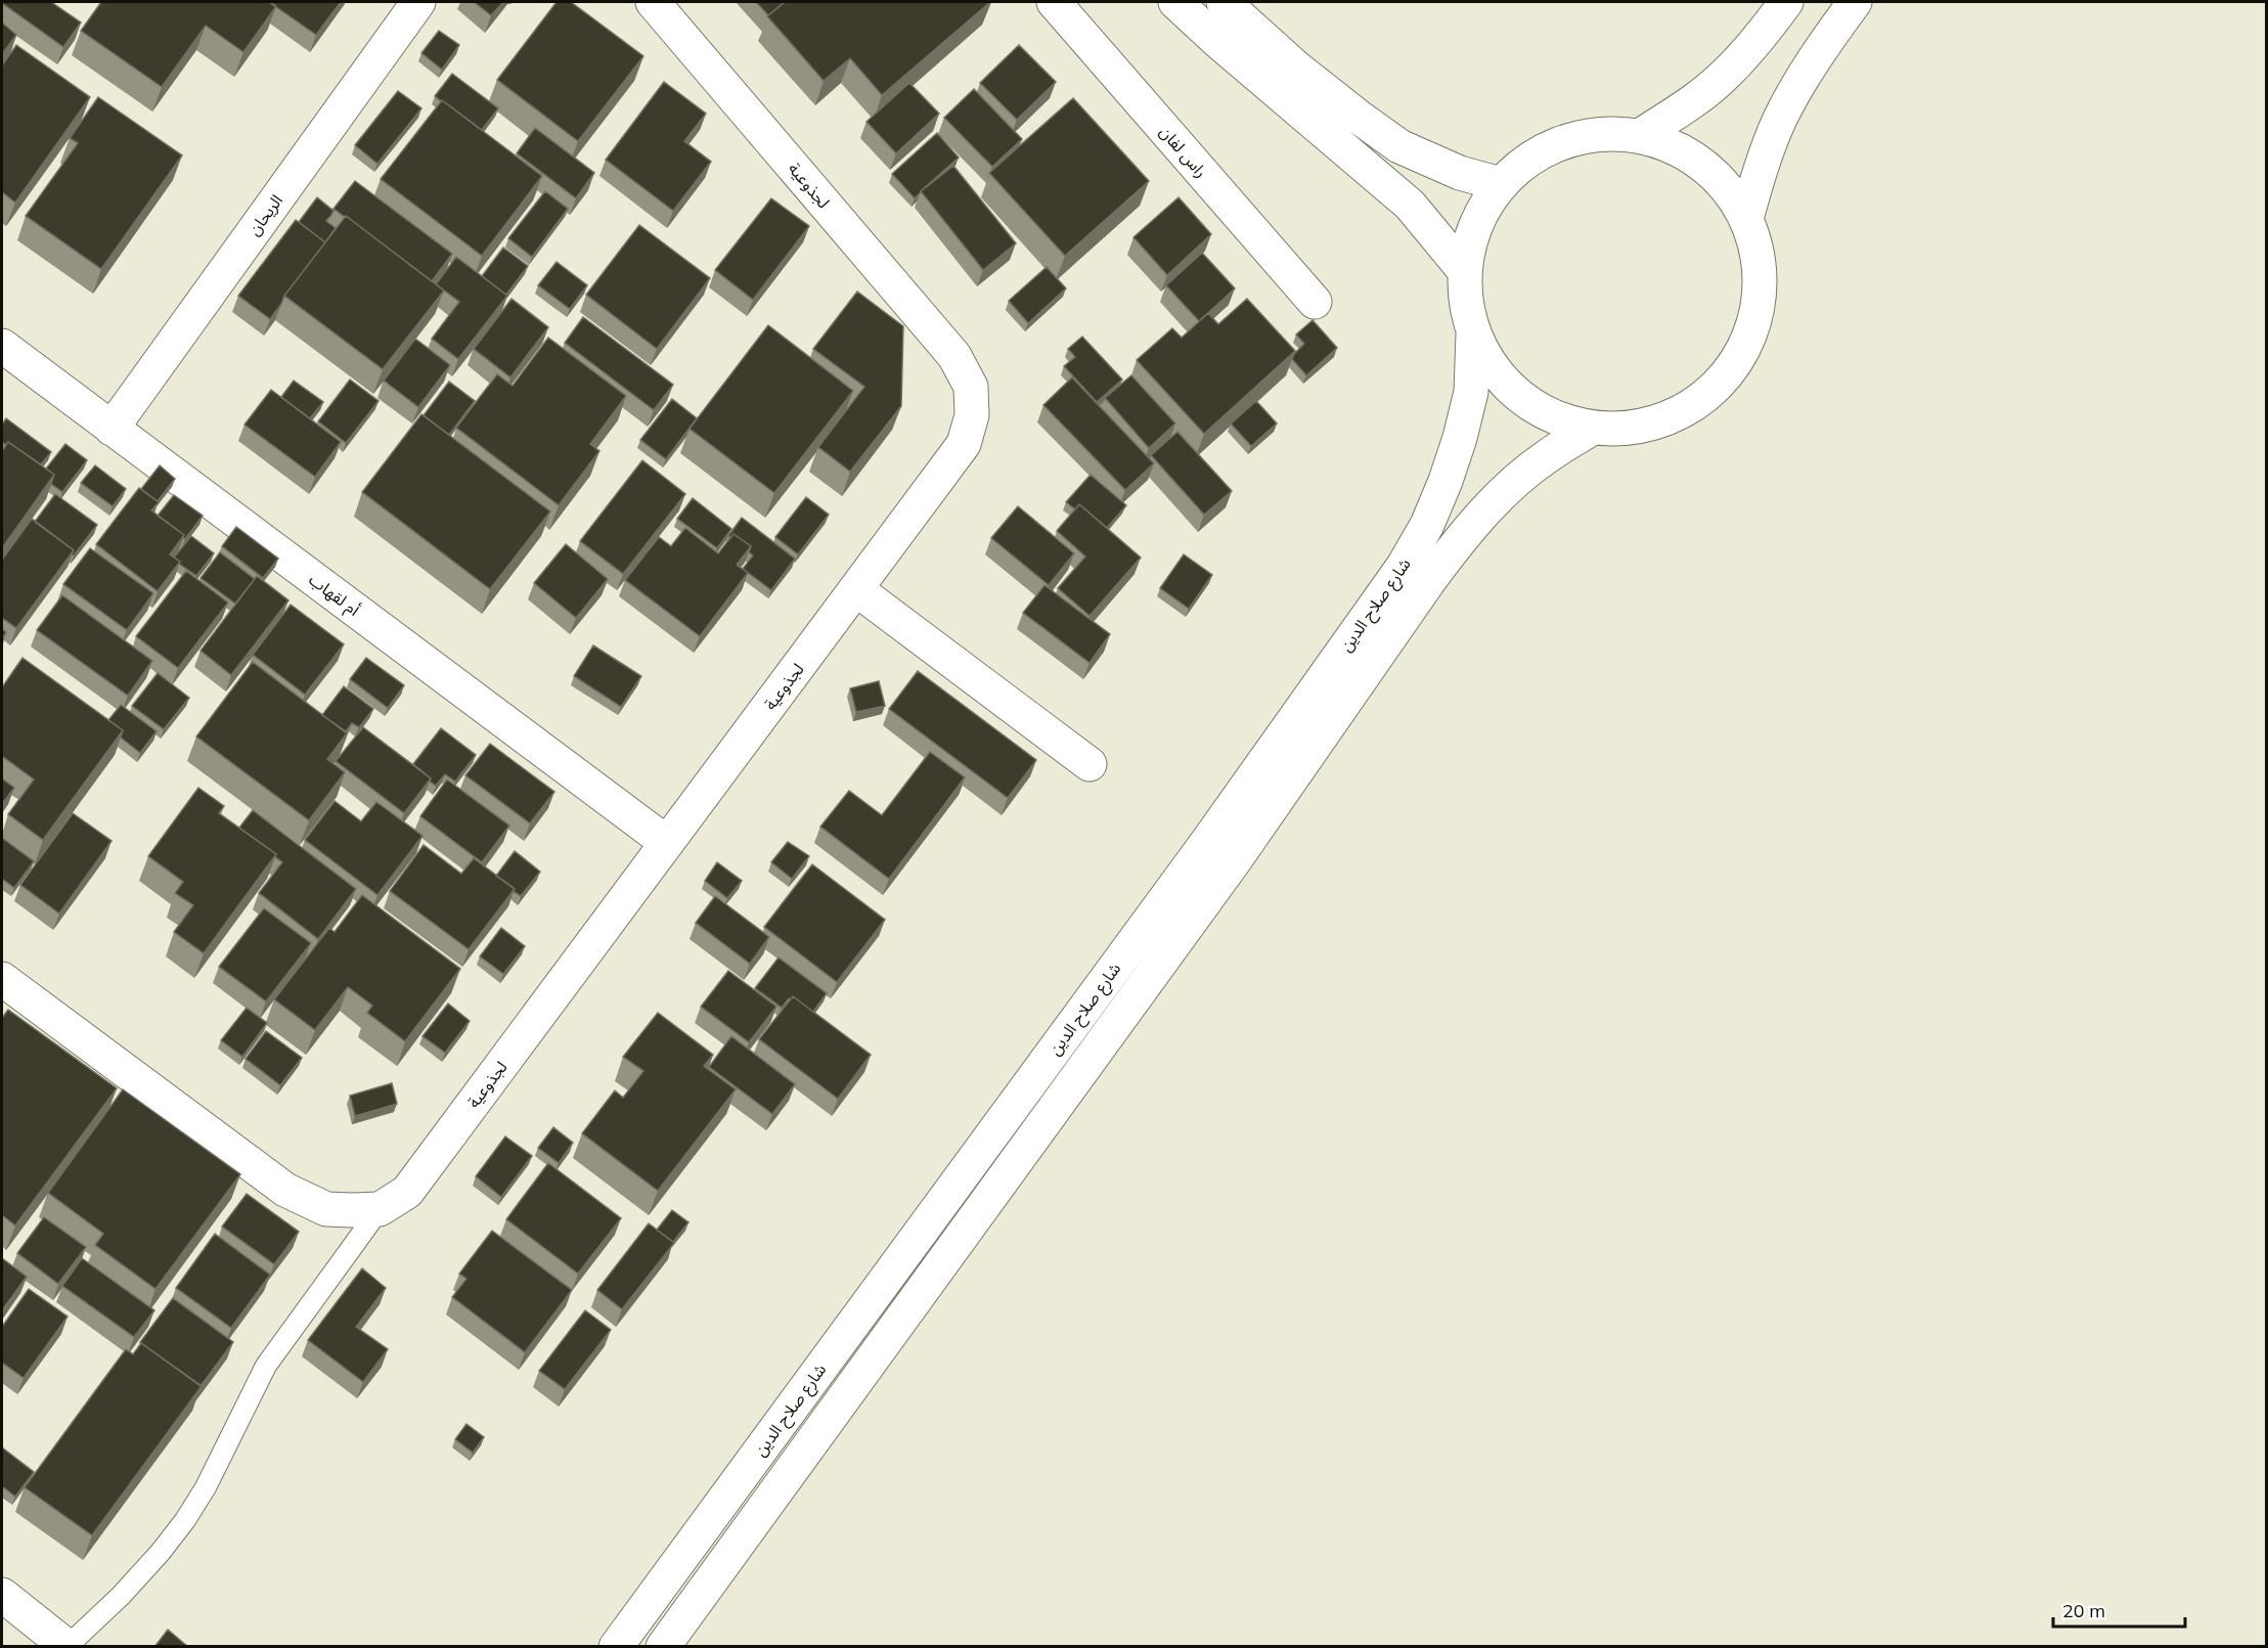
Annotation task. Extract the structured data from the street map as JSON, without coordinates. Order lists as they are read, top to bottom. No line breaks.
{"streets":{"street":["راس لفان","لجذوعية","الريحان","أم لقهاب","شارع صلاح الدين"]},"crossings":[["لجذوعية","أم لقهاب"],["الريحان","أم لقهاب"]],"scale_bar":"20 m"}
